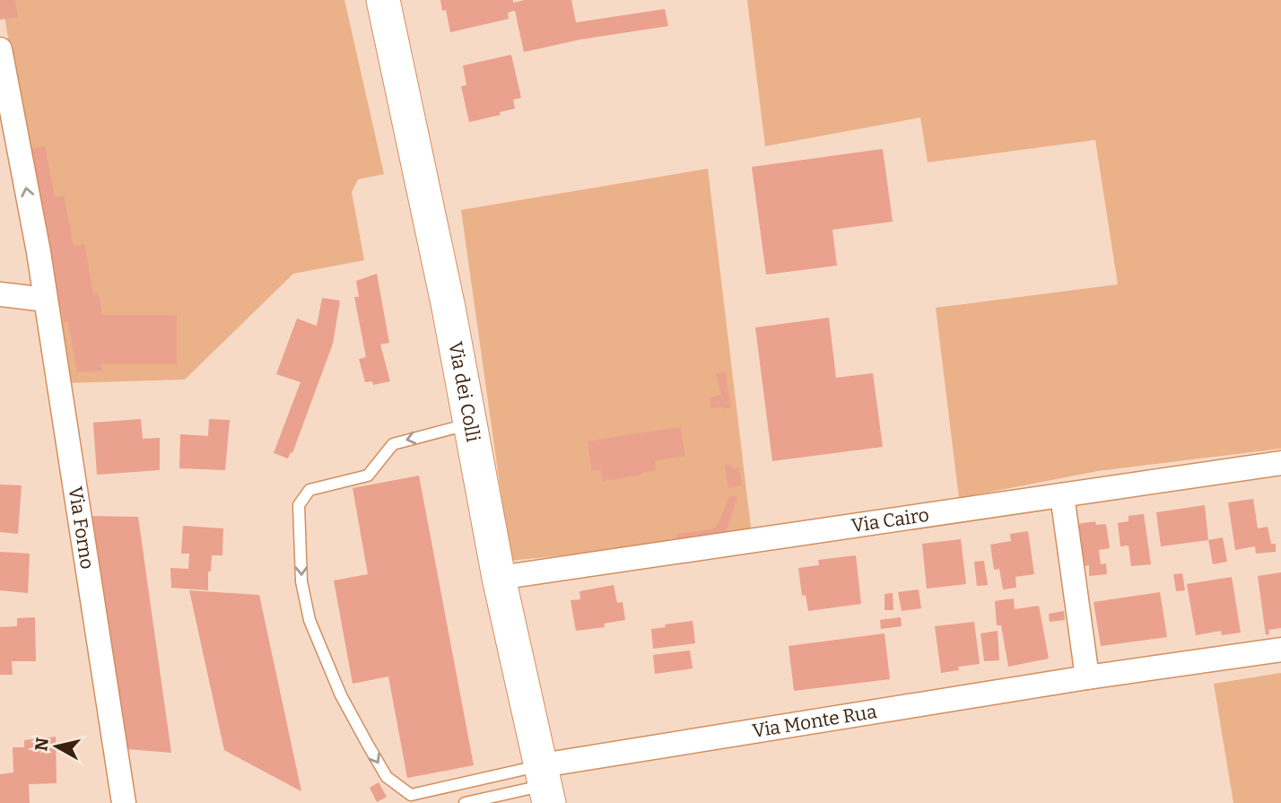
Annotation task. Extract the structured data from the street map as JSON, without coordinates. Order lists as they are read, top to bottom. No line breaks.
{"streets":{"main road":["Via dei Colli"],"street":["Via Cairo","Via Forno","Via Monte Rua"]},"crossings":[["Via dei Colli","Via Cairo"],["Via dei Colli","Via Monte Rua"]],"north":"left"}
